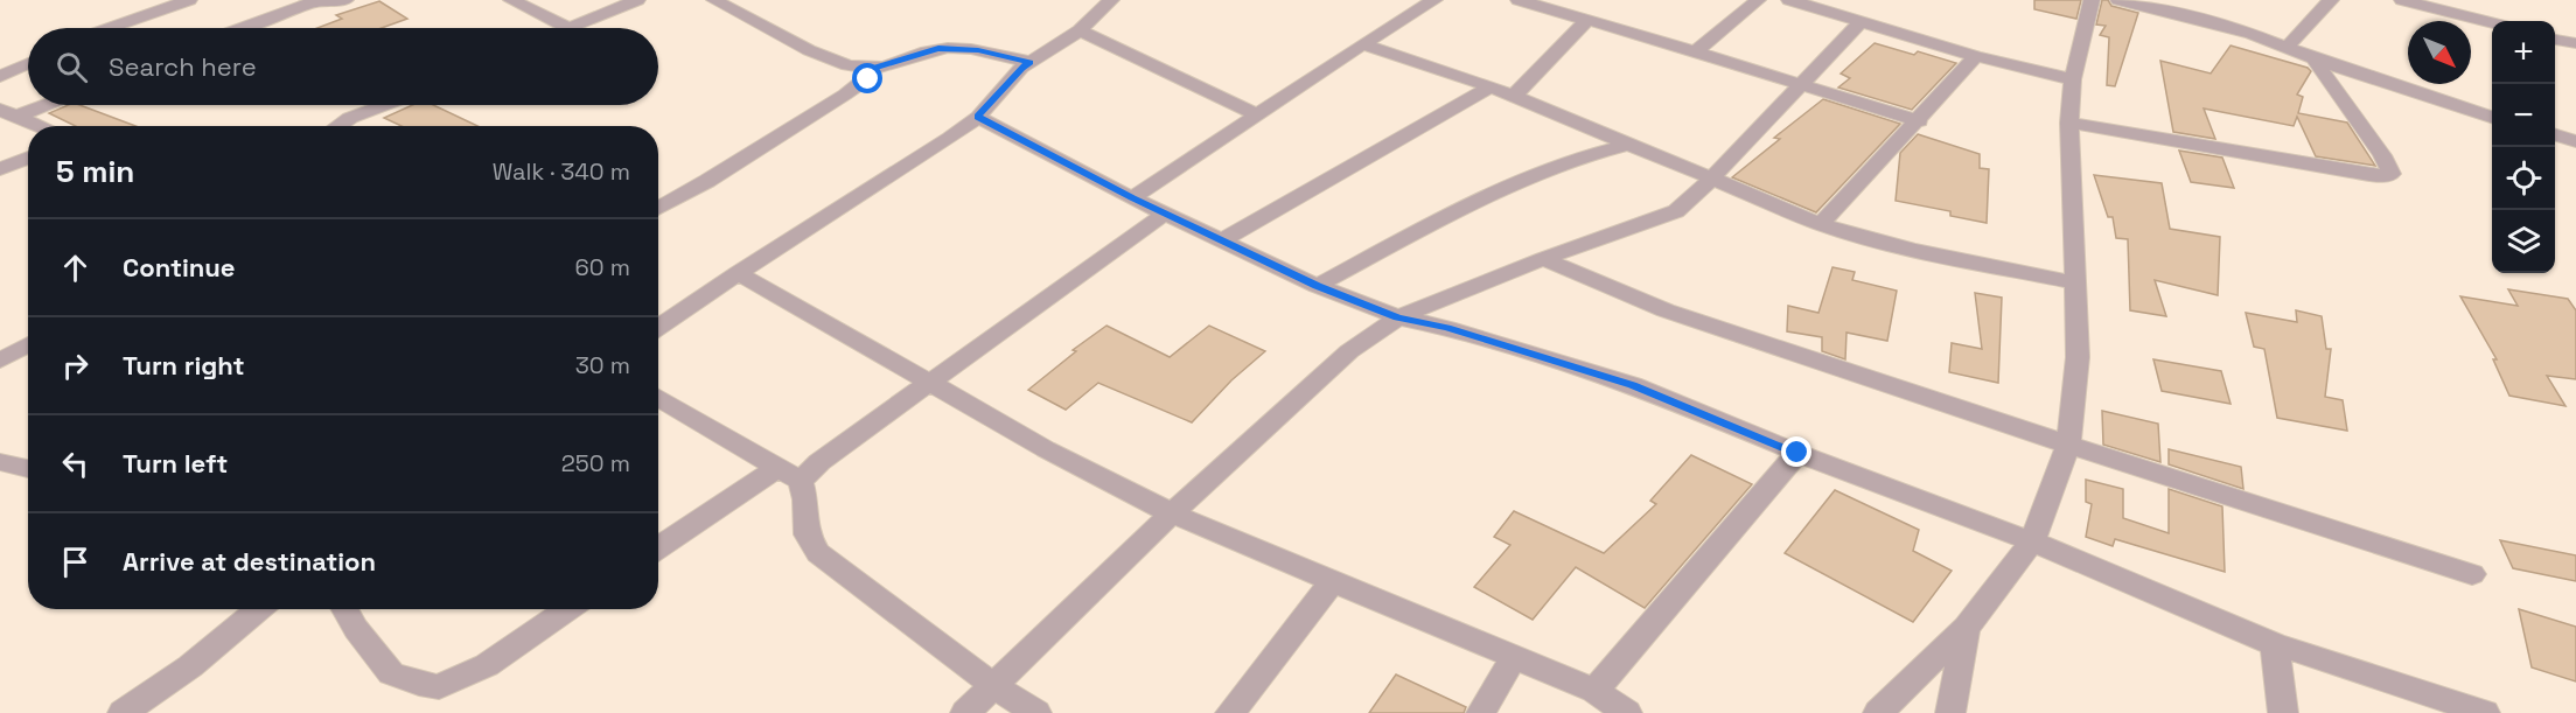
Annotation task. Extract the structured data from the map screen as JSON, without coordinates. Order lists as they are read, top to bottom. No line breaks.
{"north":"bottom right","page":{"map_buttons":["+","−"],"search":"Search here","heading":["5 min","Walk · 340 m"],"list":[["Continue","60 m"],["Turn right","30 m"],["Turn left","250 m"],"Arrive at destination"]}}
